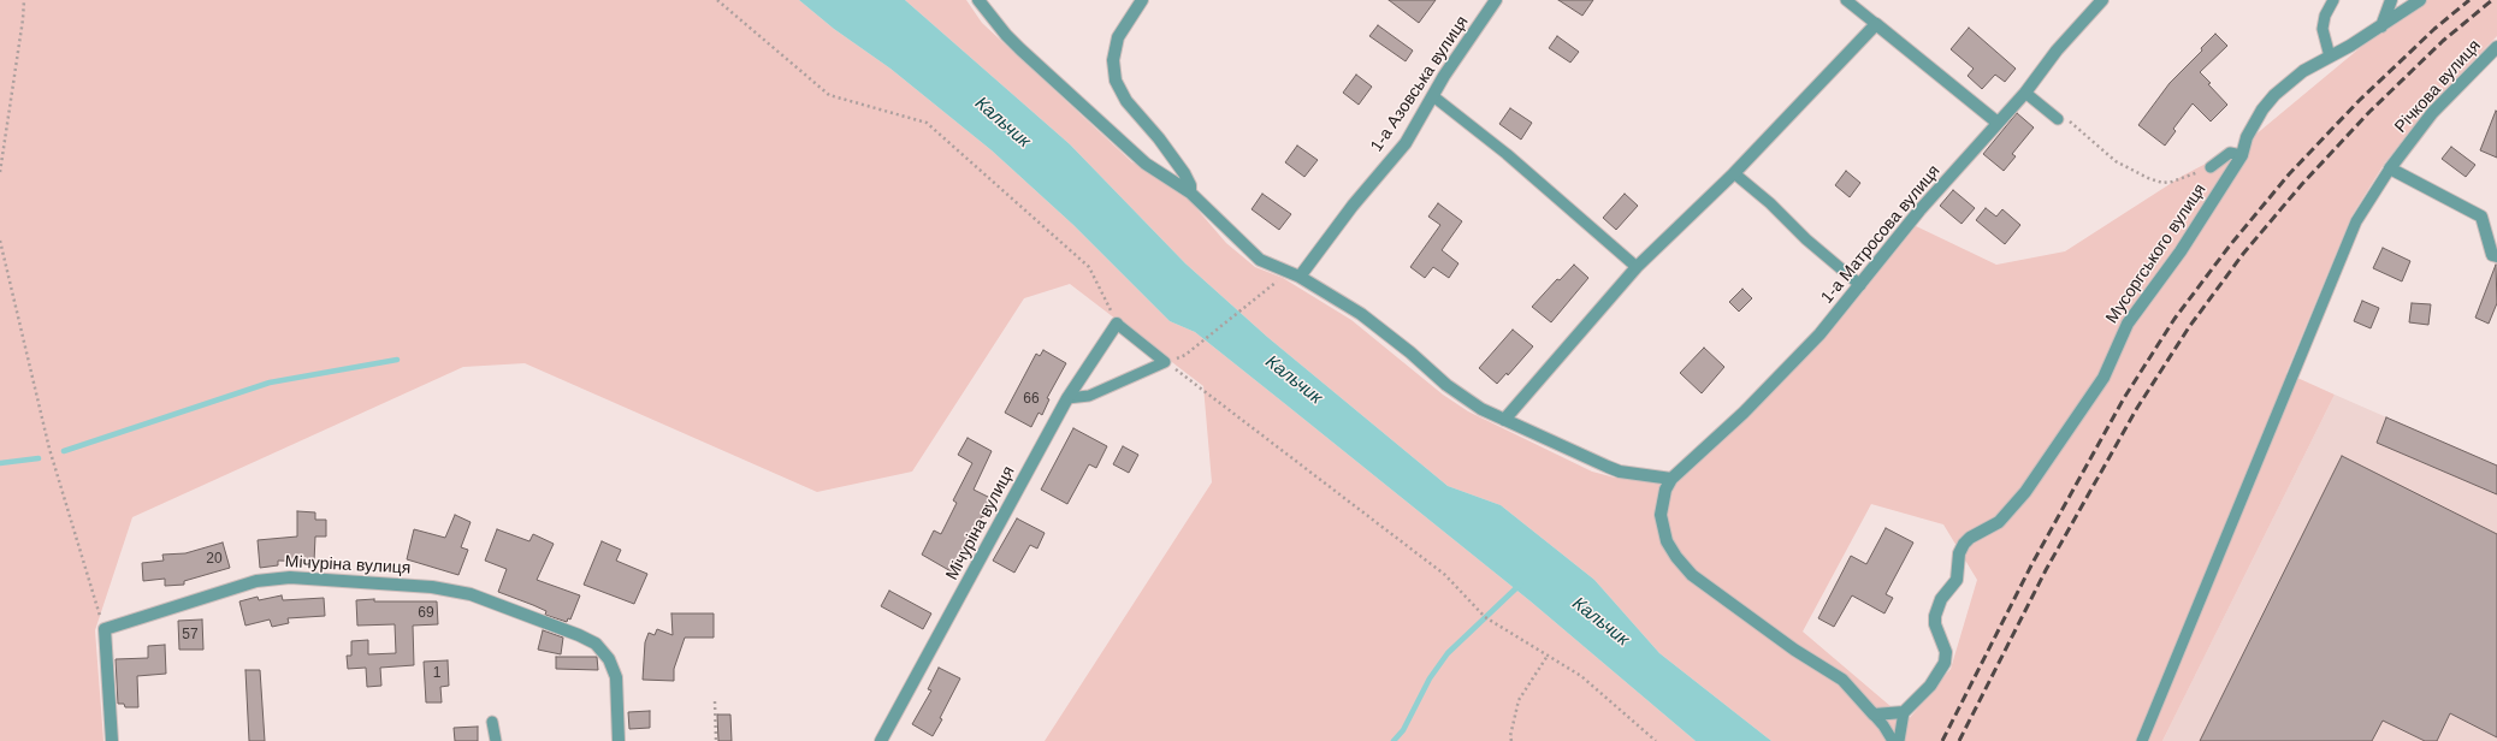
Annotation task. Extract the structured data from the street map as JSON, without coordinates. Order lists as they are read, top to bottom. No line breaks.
{"streets":{"street":["1-а Азовська вулиця","Річкова вулиця","1-а Матросова вулиця","Мусоргського вулиця","Мічуріна вулиця"]},"water":["Кальчик"],"house_numbers":["66","20","69","57","1"]}
